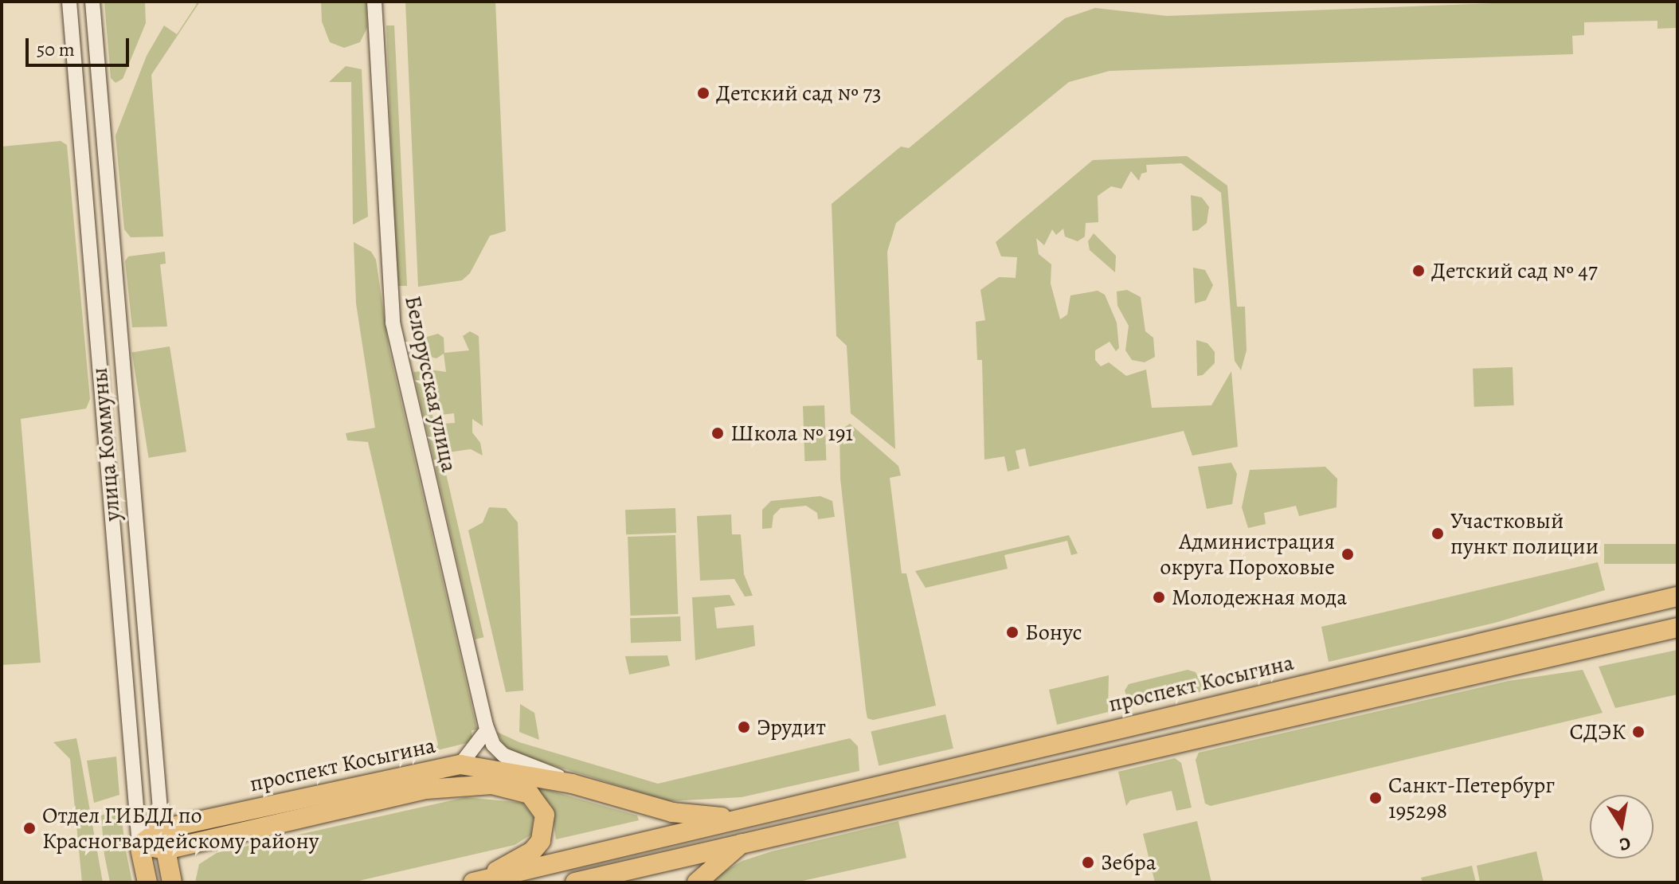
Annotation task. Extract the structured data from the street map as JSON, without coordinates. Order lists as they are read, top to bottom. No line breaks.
{"streets":{"main road":["улица Коммуны","проспект Косыгина"],"street":["Белорусская улица"]},"crossings":[["Белорусская улица","проспект Косыгина"],["улица Коммуны","проспект Косыгина"]],"places":["Детский сад № 73","Детский сад № 47","Школа № 191","Участковый пункт полиции","Администрация округа Пороховые","Молодежная мода","Бонус","Эрудит","СДЭК","Санкт-Петербург 195298","Отдел ГИБДД по Красногвардейскому району","Зебра"],"scale_bar":"50 m","north":"bottom"}
